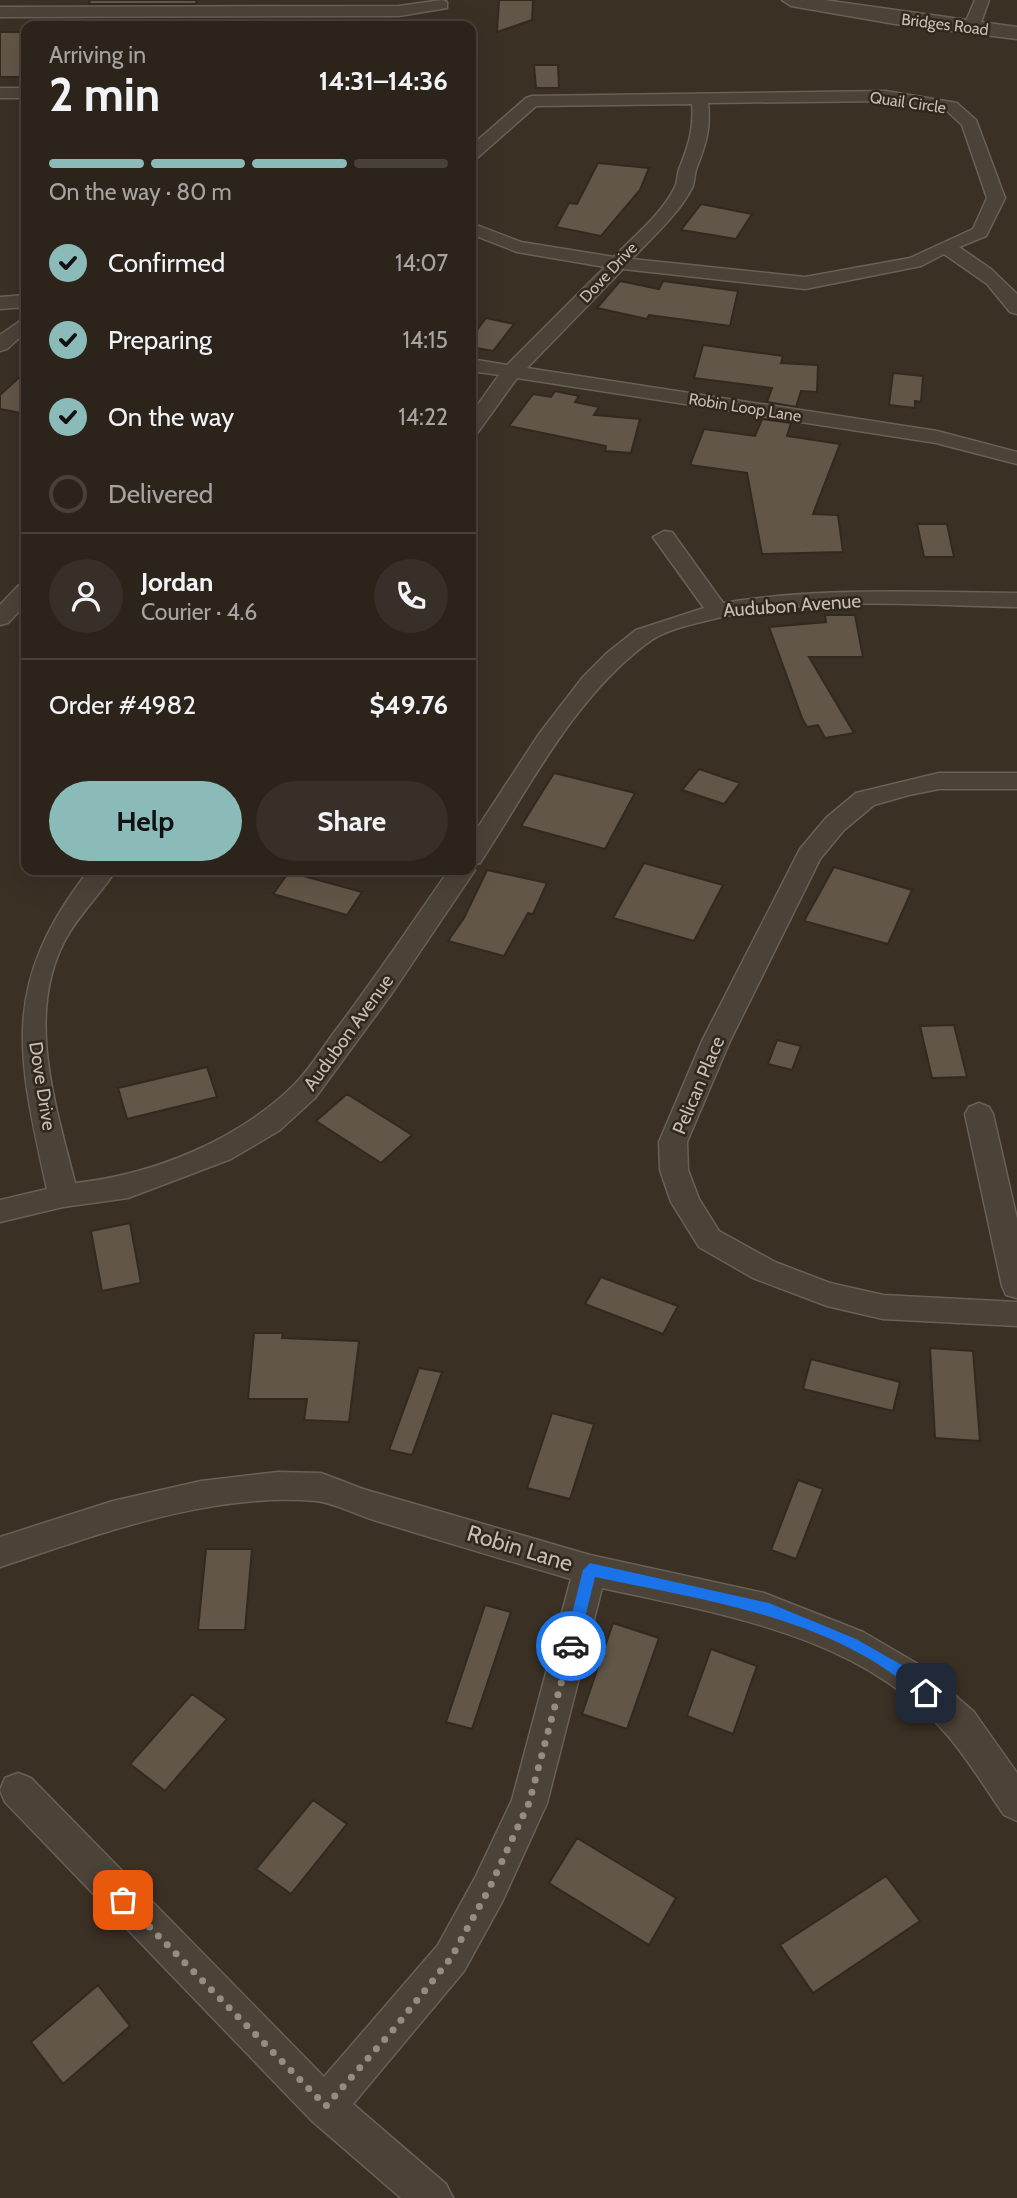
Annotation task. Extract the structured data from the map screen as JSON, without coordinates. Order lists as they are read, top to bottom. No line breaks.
{"streets":{"street":["Bridges Road","Quail Circle","Dove Drive","Robin Loop Lane","Audubon Avenue","Pelican Place","Robin Lane"]},"crossings":[["Quail Circle","Dove Drive"],["Dove Drive","Robin Loop Lane"],["Dove Drive","Audubon Avenue"]],"page":{"heading":["2 min","Arriving in","14:31–14:36"],"panel":["Jordan","Courier · 4.6","Order #4982","$49.76"],"bar":"On the way · 80 m","list":[["Confirmed","14:07"],["Preparing","14:15"],["On the way","14:22"],"Delivered"],"buttons":["Help","Share"]}}
